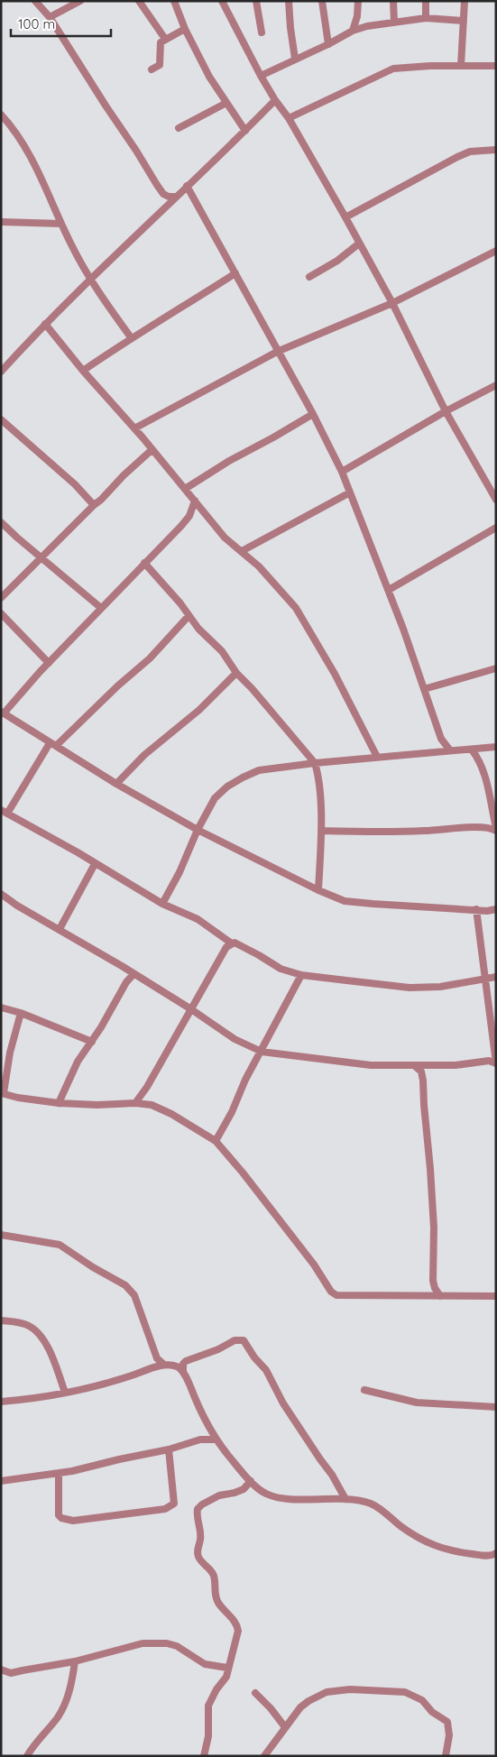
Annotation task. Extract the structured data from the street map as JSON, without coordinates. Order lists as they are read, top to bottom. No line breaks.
{"scale_bar":"100 m"}
